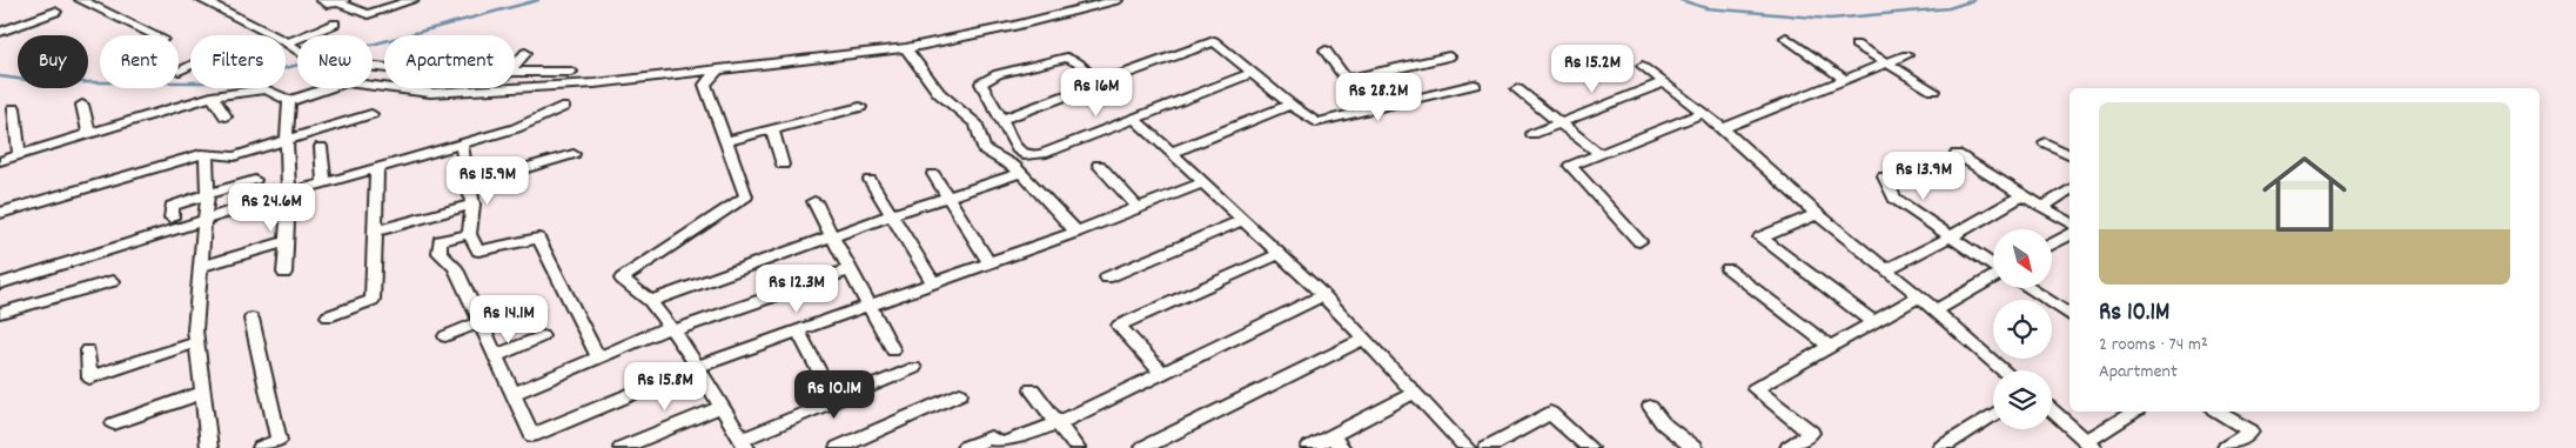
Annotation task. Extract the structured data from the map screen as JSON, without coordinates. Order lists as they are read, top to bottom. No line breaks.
{"north":"bottom right","page":{"chip":["Buy","Rent","Filters","New","Apartment"],"price":["Rs 15.2M","Rs 16M","Rs 28.2M","Rs 13.9M","Rs 15.9M","Rs 24.6M","Rs 12.3M","Rs 14.1M","Rs 15.8M","Rs 10.1M"],"list":[{"name":"Rs 10.1M","note":"2 rooms · 74 m² · Apartment"}]}}
